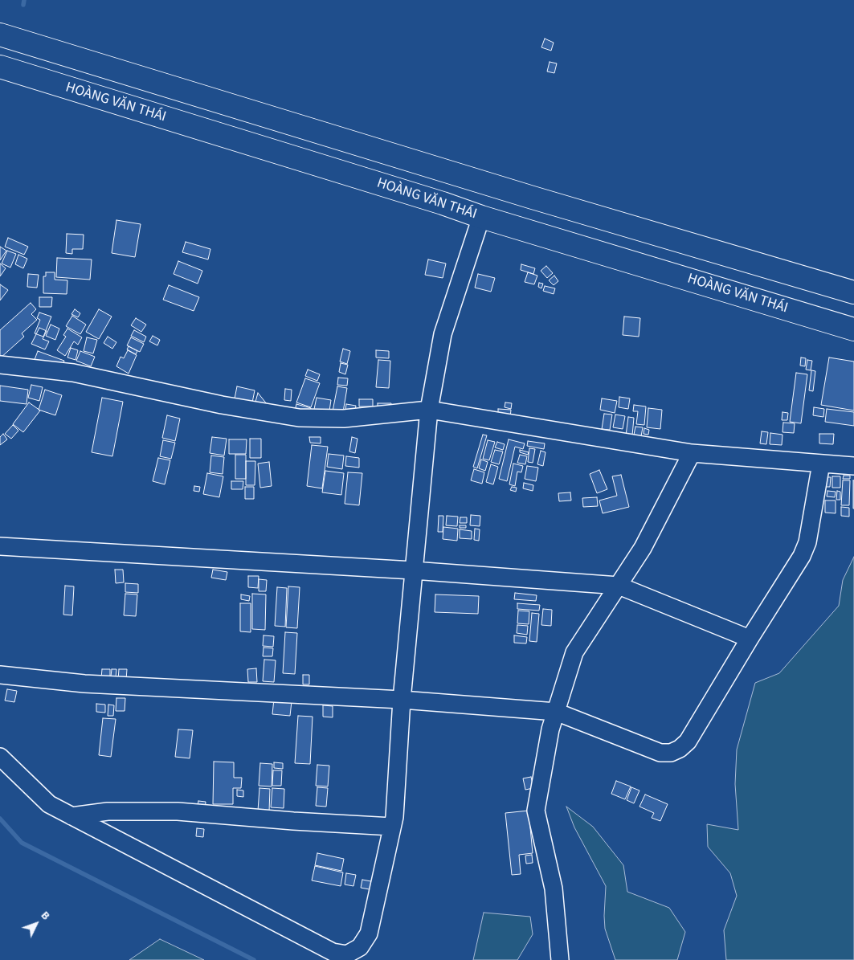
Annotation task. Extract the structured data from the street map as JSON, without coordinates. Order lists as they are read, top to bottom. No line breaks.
{"streets":{"main road":["HOÀNG VĂN THÁI"]},"north":"top right"}
